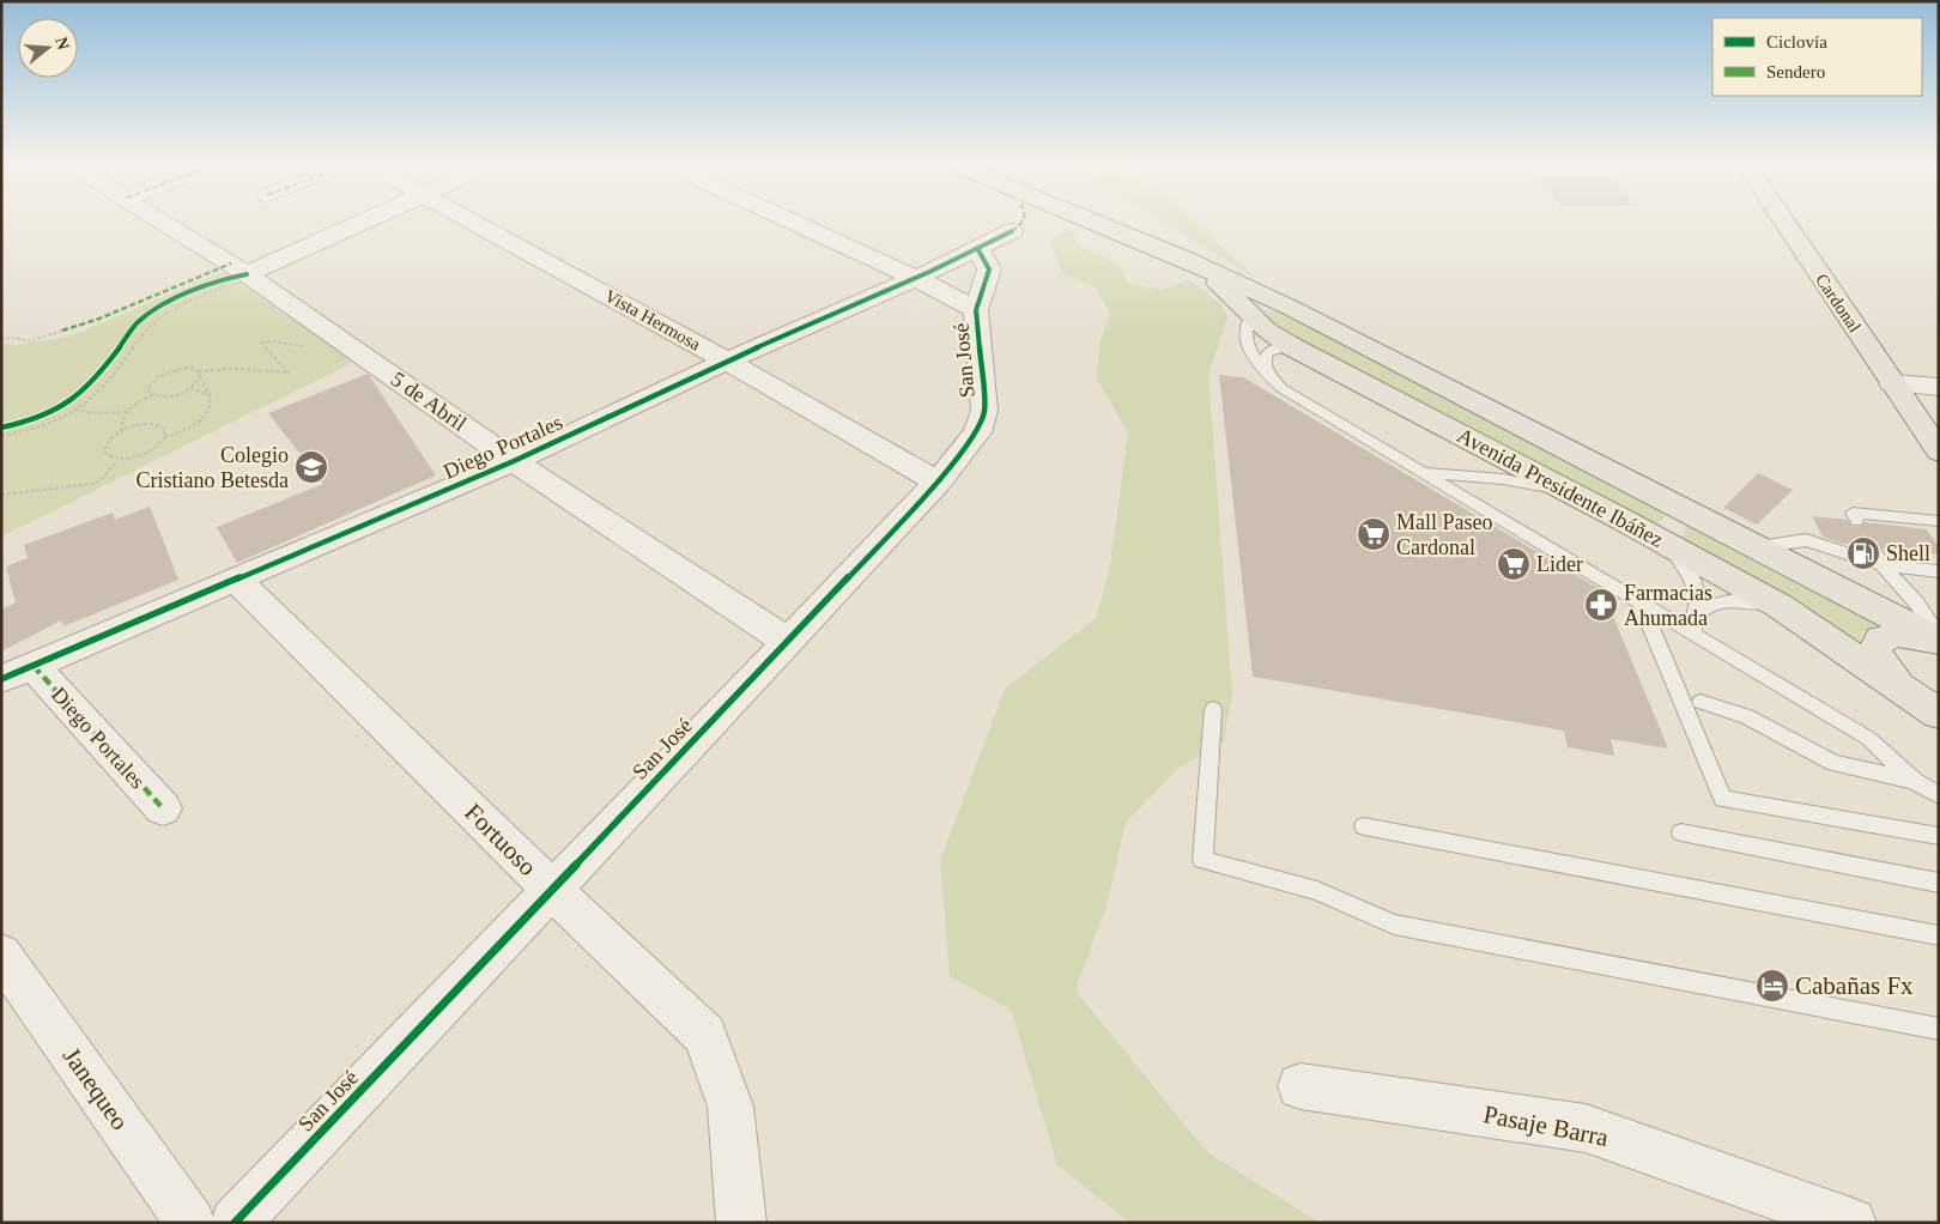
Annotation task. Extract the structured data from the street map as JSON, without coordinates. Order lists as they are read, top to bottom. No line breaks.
{"streets":{"main road":["Cardonal","Avenida Presidente Ibáñez"],"street":["Vista Hermosa","San José","5 de Abril","Diego Portales","Fortuoso","Janequeo","Pasaje Barra"]},"crossings":[["Vista Hermosa","San José"],["Vista Hermosa","Diego Portales"],["San José","5 de Abril"],["San José","Diego Portales"],["San José","Fortuoso"],["5 de Abril","Diego Portales"],["Diego Portales","Fortuoso"]],"places":{"school or university":["Colegio Cristiano Betesda"],"supermarket":["Mall Paseo Cardonal","Lider"],"fuel station":["Shell"],"pharmacy":["Farmacias Ahumada"],"hotel":["Cabañas Fx"]},"legend":["Ciclovía","Sendero"],"north":"right"}
